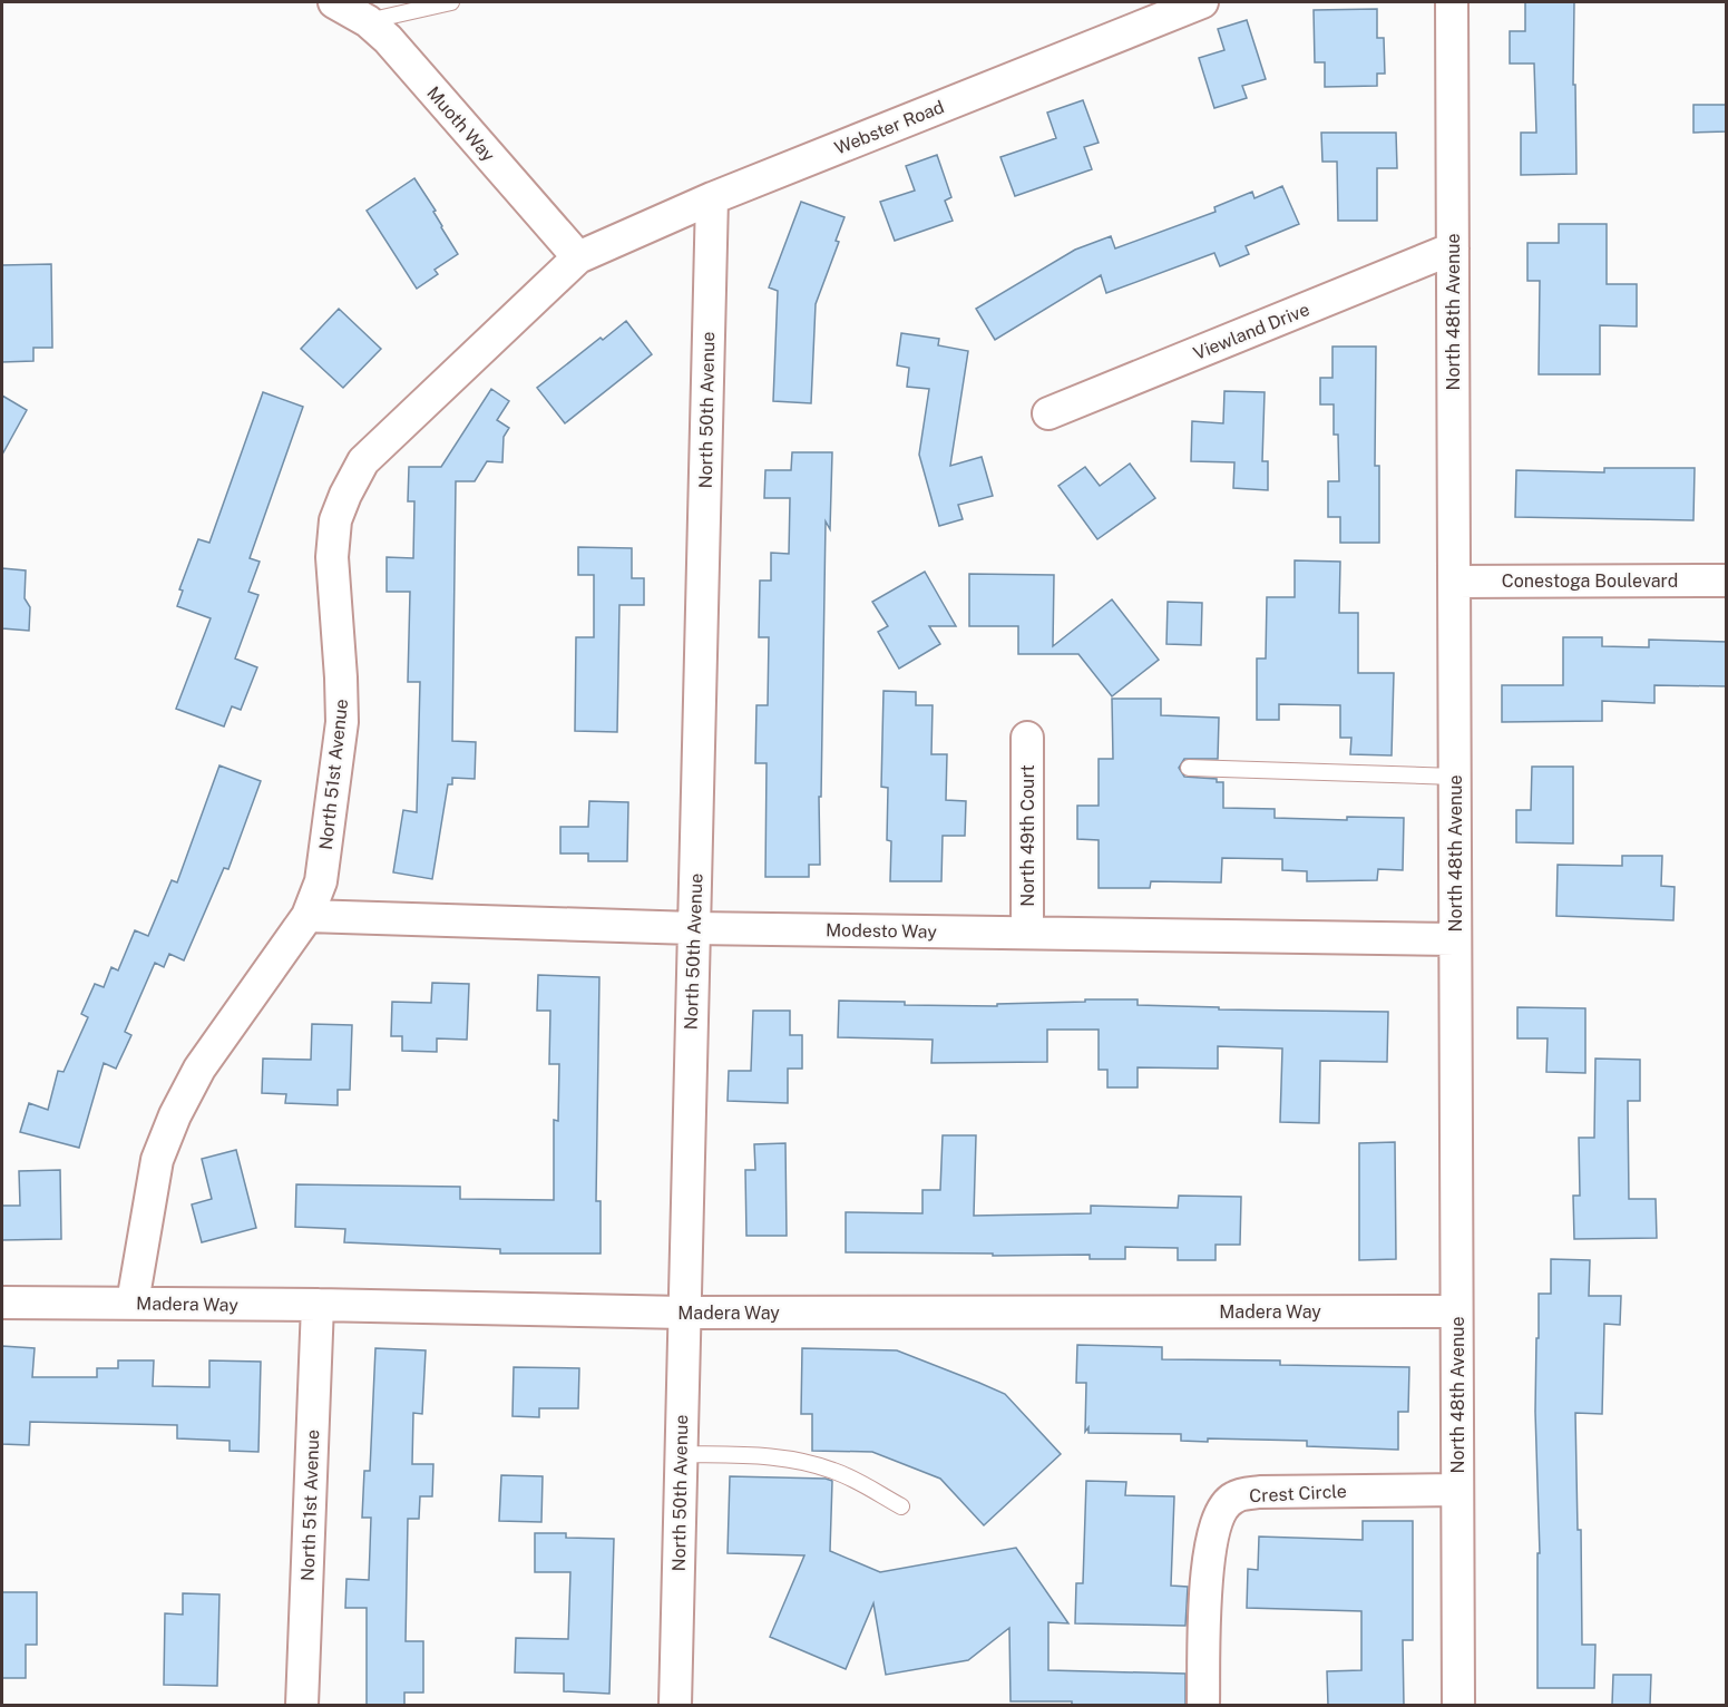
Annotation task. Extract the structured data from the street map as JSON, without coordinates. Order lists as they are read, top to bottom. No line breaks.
{"streets":{"street":["Muoth Way","Webster Road","North 48th Avenue","Viewland Drive","North 50th Avenue","Conestoga Boulevard","North 51st Avenue","North 49th Court","Modesto Way","Madera Way","Crest Circle"]},"crossings":[["Muoth Way","Webster Road"],["Muoth Way","North 51st Avenue"],["Webster Road","North 50th Avenue"],["Webster Road","North 51st Avenue"],["North 48th Avenue","Viewland Drive"],["North 48th Avenue","Conestoga Boulevard"],["North 48th Avenue","Modesto Way"],["North 48th Avenue","Madera Way"],["North 48th Avenue","Crest Circle"],["North 50th Avenue","Modesto Way"],["North 50th Avenue","Madera Way"],["North 51st Avenue","Modesto Way"],["North 51st Avenue","Madera Way"],["North 49th Court","Modesto Way"]]}
